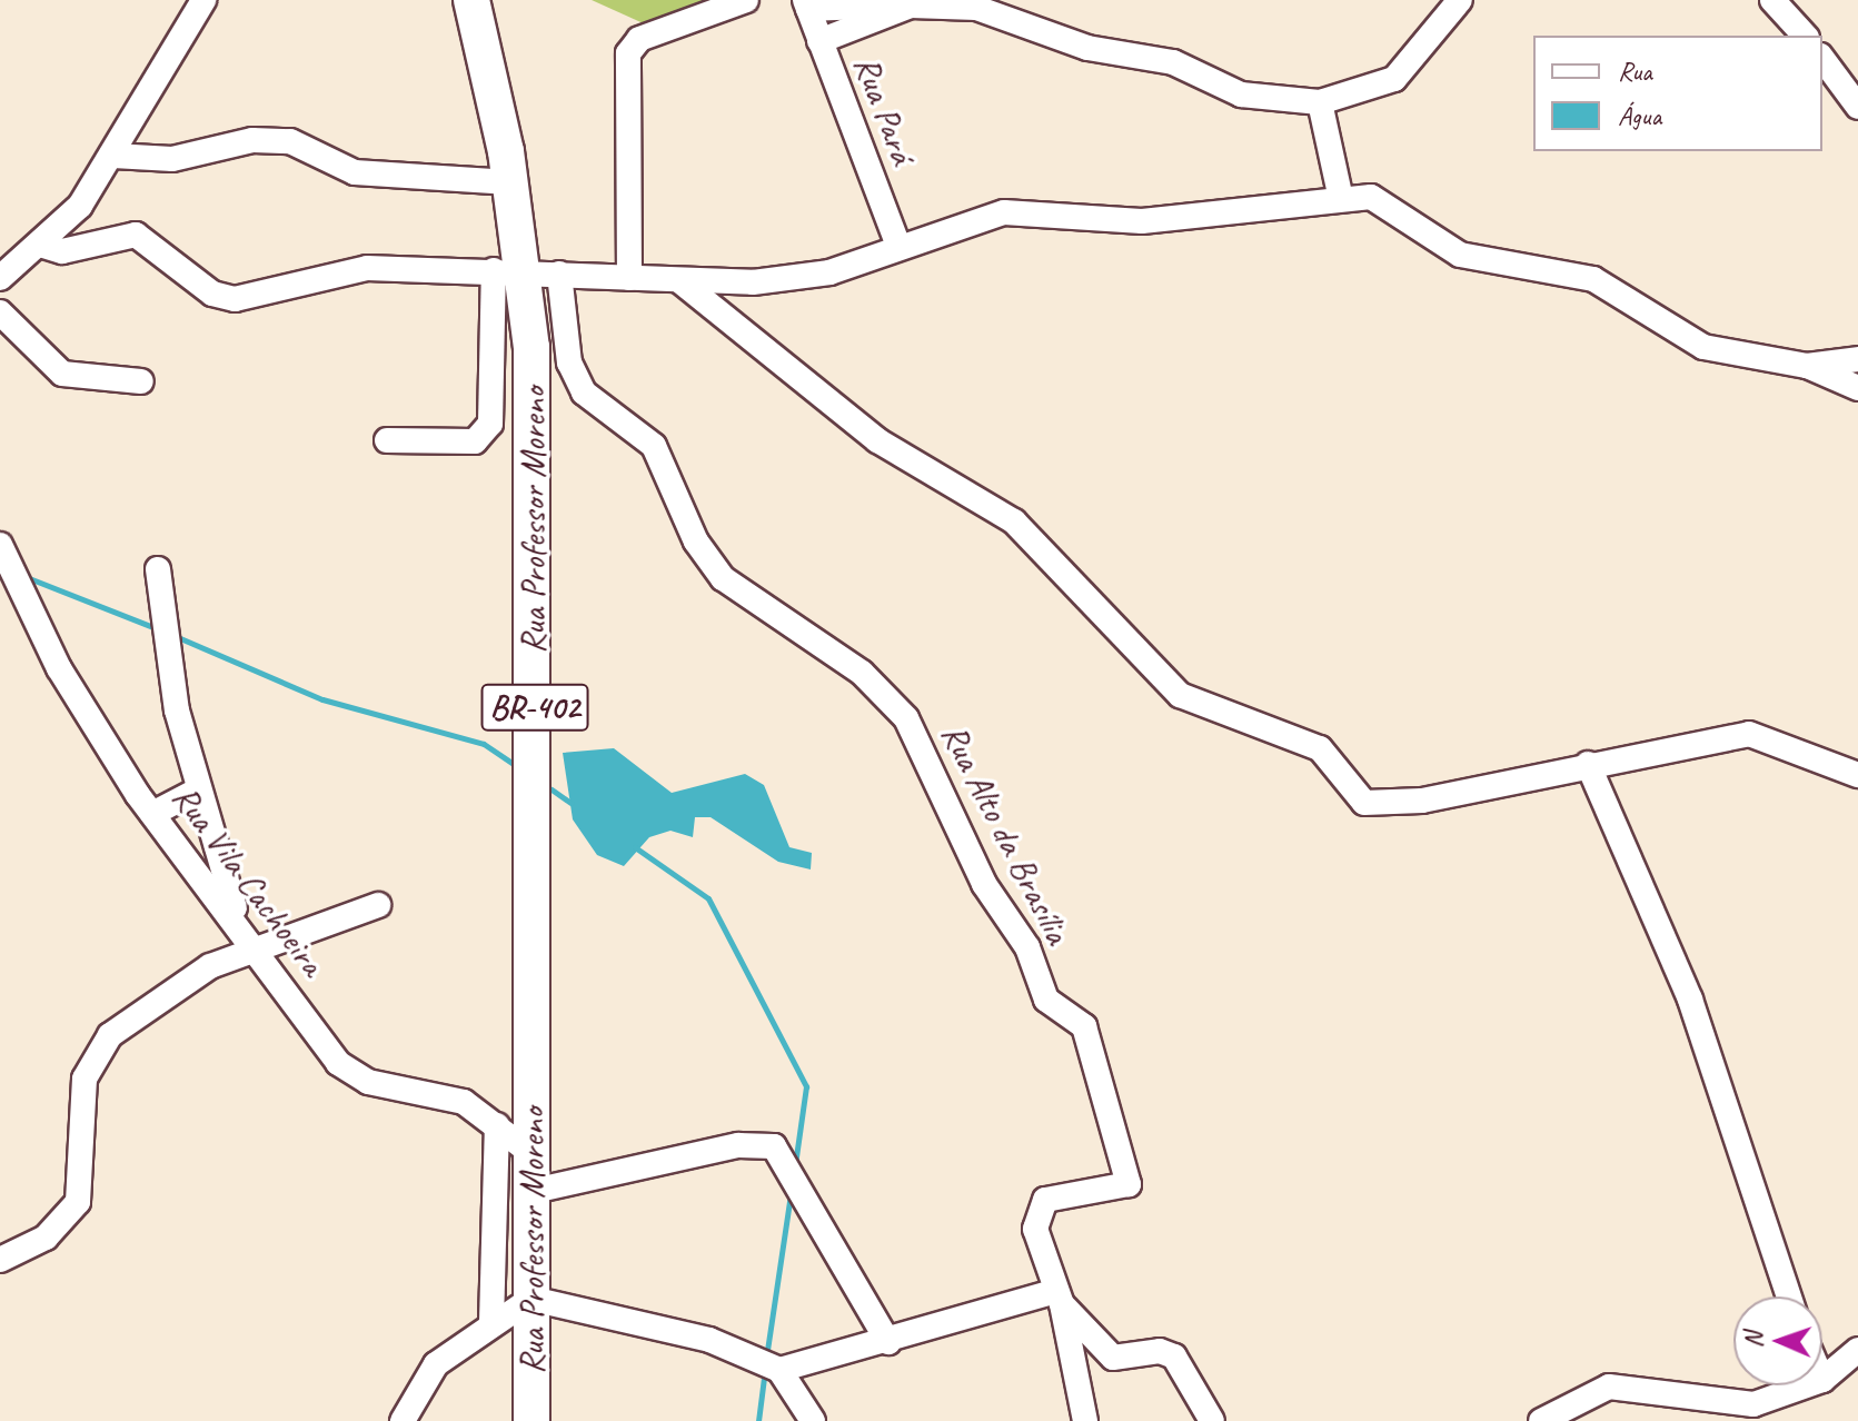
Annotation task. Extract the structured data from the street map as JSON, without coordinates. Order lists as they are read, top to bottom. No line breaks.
{"streets":{"highway":["Rua Professor Moreno","BR-402"],"street":["Rua Pará","Rua Alto da Brasília","Rua Vila Cachoeira"]},"crossings":[["Rua Professor Moreno","Rua Alto da Brasília"],["Rua Professor Moreno","Rua Vila Cachoeira"]],"legend":["Rua","Água"],"north":"left"}
